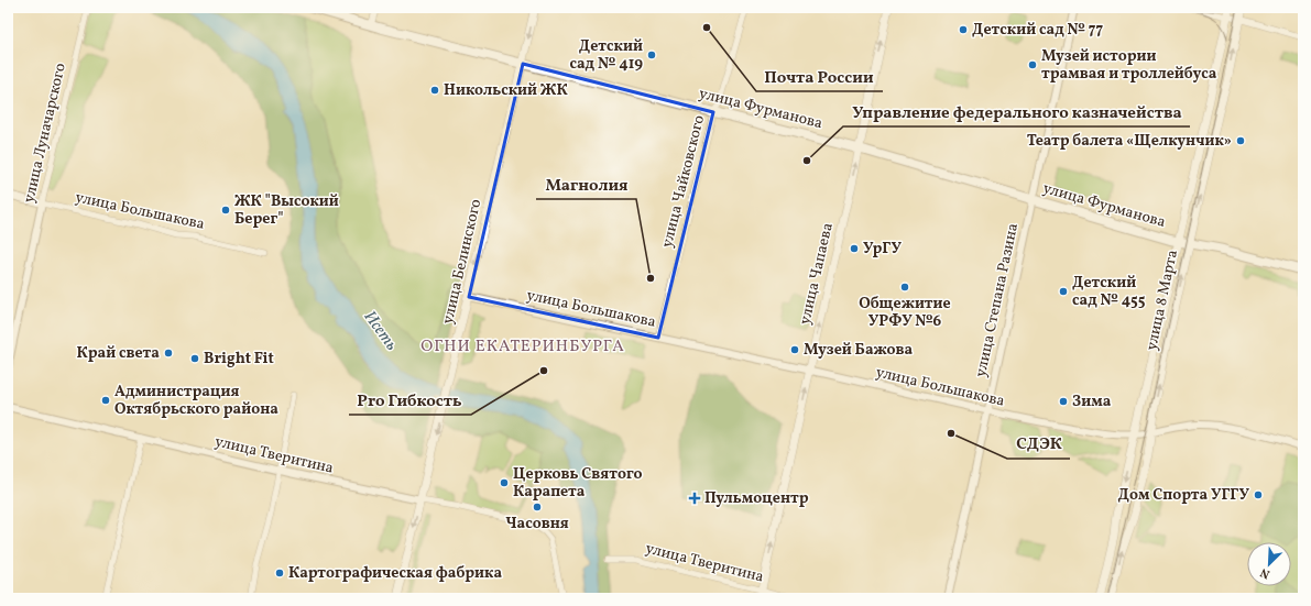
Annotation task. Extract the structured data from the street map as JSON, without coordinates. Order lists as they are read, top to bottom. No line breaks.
{"streets":{"main road":["улица Фурманова","улица Белинского","улица Чапаева","улица 8 Марта"],"street":["улица Луначарского","улица Чайковского","улица Большакова","улица Степана Разина","улица Тверитина"]},"crossings":[["улица Фурманова","улица Чайковского"],["улица Фурманова","улица Белинского"],["улица Фурманова","улица Чапаева"],["улица Фурманова","улица Степана Разина"],["улица Фурманова","улица 8 Марта"],["улица Луначарского","улица Большакова"],["улица Чайковского","улица Большакова"],["улица Большакова","улица Белинского"],["улица Большакова","улица Чапаева"],["улица Большакова","улица Степана Разина"],["улица Большакова","улица 8 Марта"],["улица Белинского","улица Тверитина"],["улица Чапаева","улица Тверитина"]],"one_way":["улица Белинского","улица Чапаева"],"districts":["ОГНИ ЕКАТЕРИНБУРГА"],"water":["Исеть"],"places":{"other":["Почта России","Детский сад № 77","Детский сад № 419","Музей истории трамвая и троллейбуса","Никольский ЖК","Театр балета «Щелкунчик»","Управление федерального казначейства","ЖК \"Высокий Берег\"","УрГУ","Магнолия","Общежитие УРФУ №6","Детский сад № 455","Музей Бажова","Край света","Bright Fit","Pro Гибкость","Администрация Октябрьского района","Зима","СДЭК","Церковь Святого Карапета","Дом Спорта УГГУ","Часовня","Картографическая фабрика"],"health":["Пульмоцентр"]},"north":"bottom left"}
